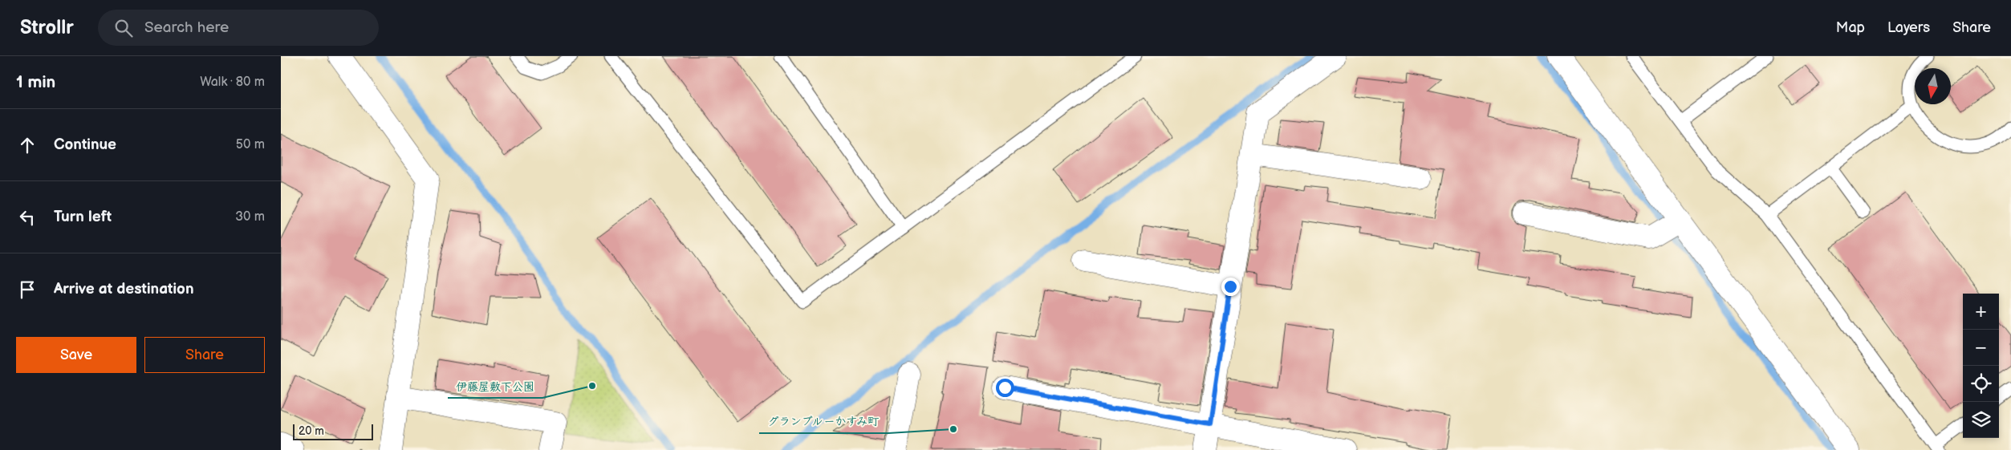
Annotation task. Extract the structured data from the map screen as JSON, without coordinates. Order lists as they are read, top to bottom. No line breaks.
{"places":["伊藤屋敷下公園","グランブルーかすみ町"],"scale_bar":"20 m","north":"bottom","page":{"header":"Strollr","search":"Search here","nav":["Map","Layers","Share"],"heading":["1 min","Walk · 80 m"],"list":[["Continue","50 m"],["Turn left","30 m"],"Arrive at destination"],"map_buttons":["+","−"],"buttons":["Save","Share"],"scale":"20 m"}}
